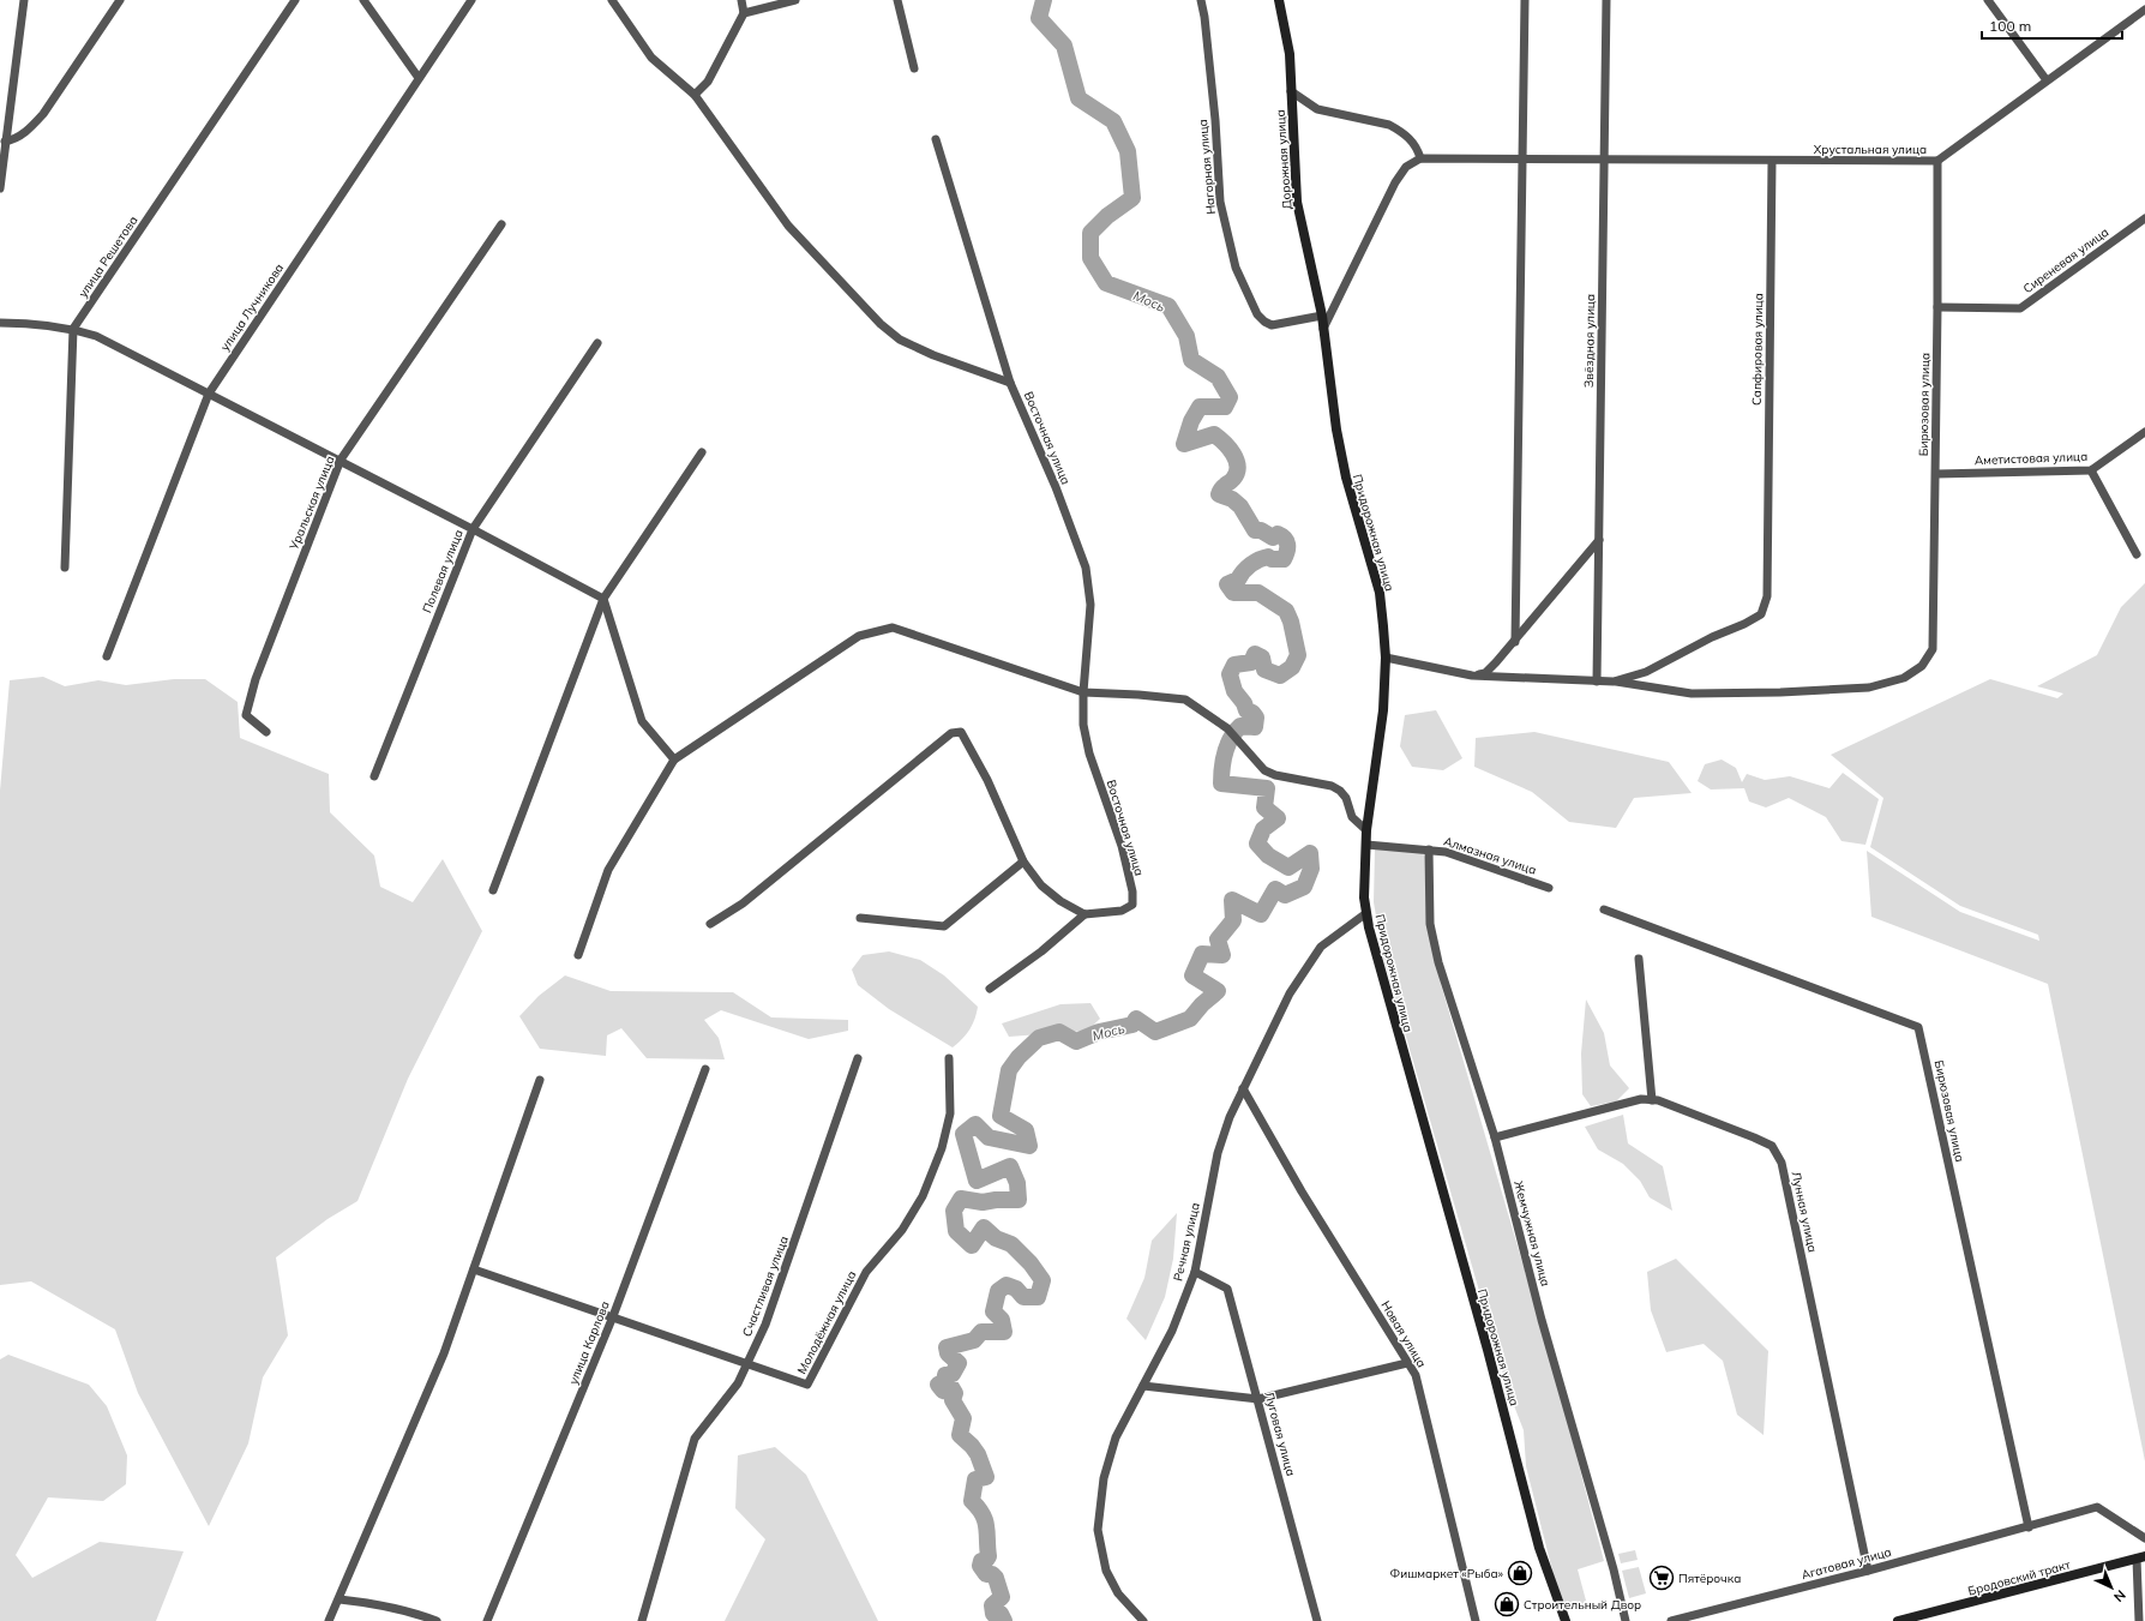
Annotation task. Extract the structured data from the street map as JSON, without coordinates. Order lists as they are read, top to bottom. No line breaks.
{"streets":{"street":["Хрустальная улица","Дорожная улица","Нагорная улица","улица Решетова","Сиреневая улица","улица Лучникова","Звёздная улица","Сапфировая улица","Бирюзовая улица","Восточная улица","Аметистовая улица","Уральская улица","Придорожная улица","Полевая улица","Алмазная улица","Лунная улица","Жемчужная улица","Речная улица","Счастливая улица","Молодёжная улица","Новая улица","улица Карлова","Луговая улица","Агатовая улица","Бродовский тракт"]},"crossings":[["Хрустальная улица","Звёздная улица"],["Хрустальная улица","Сапфировая улица"],["Хрустальная улица","Бирюзовая улица"],["Дорожная улица","Нагорная улица"],["Дорожная улица","Придорожная улица"],["Нагорная улица","Придорожная улица"],["Сиреневая улица","Бирюзовая улица"],["Сапфировая улица","Бирюзовая улица"],["Бирюзовая улица","Аметистовая улица"],["Бирюзовая улица","Агатовая улица"],["Придорожная улица","Алмазная улица"],["Придорожная улица","Речная улица"],["Алмазная улица","Жемчужная улица"],["Лунная улица","Жемчужная улица"],["Лунная улица","Агатовая улица"],["Речная улица","Новая улица"],["Речная улица","Луговая улица"],["Счастливая улица","Молодёжная улица"],["Молодёжная улица","улица Карлова"]],"water":["Мось"],"places":{"shop":["Фишмаркет «Рыба»","Строительный Двор"],"supermarket":["Пятёрочка"]},"scale_bar":"100 m","north":"bottom right"}
